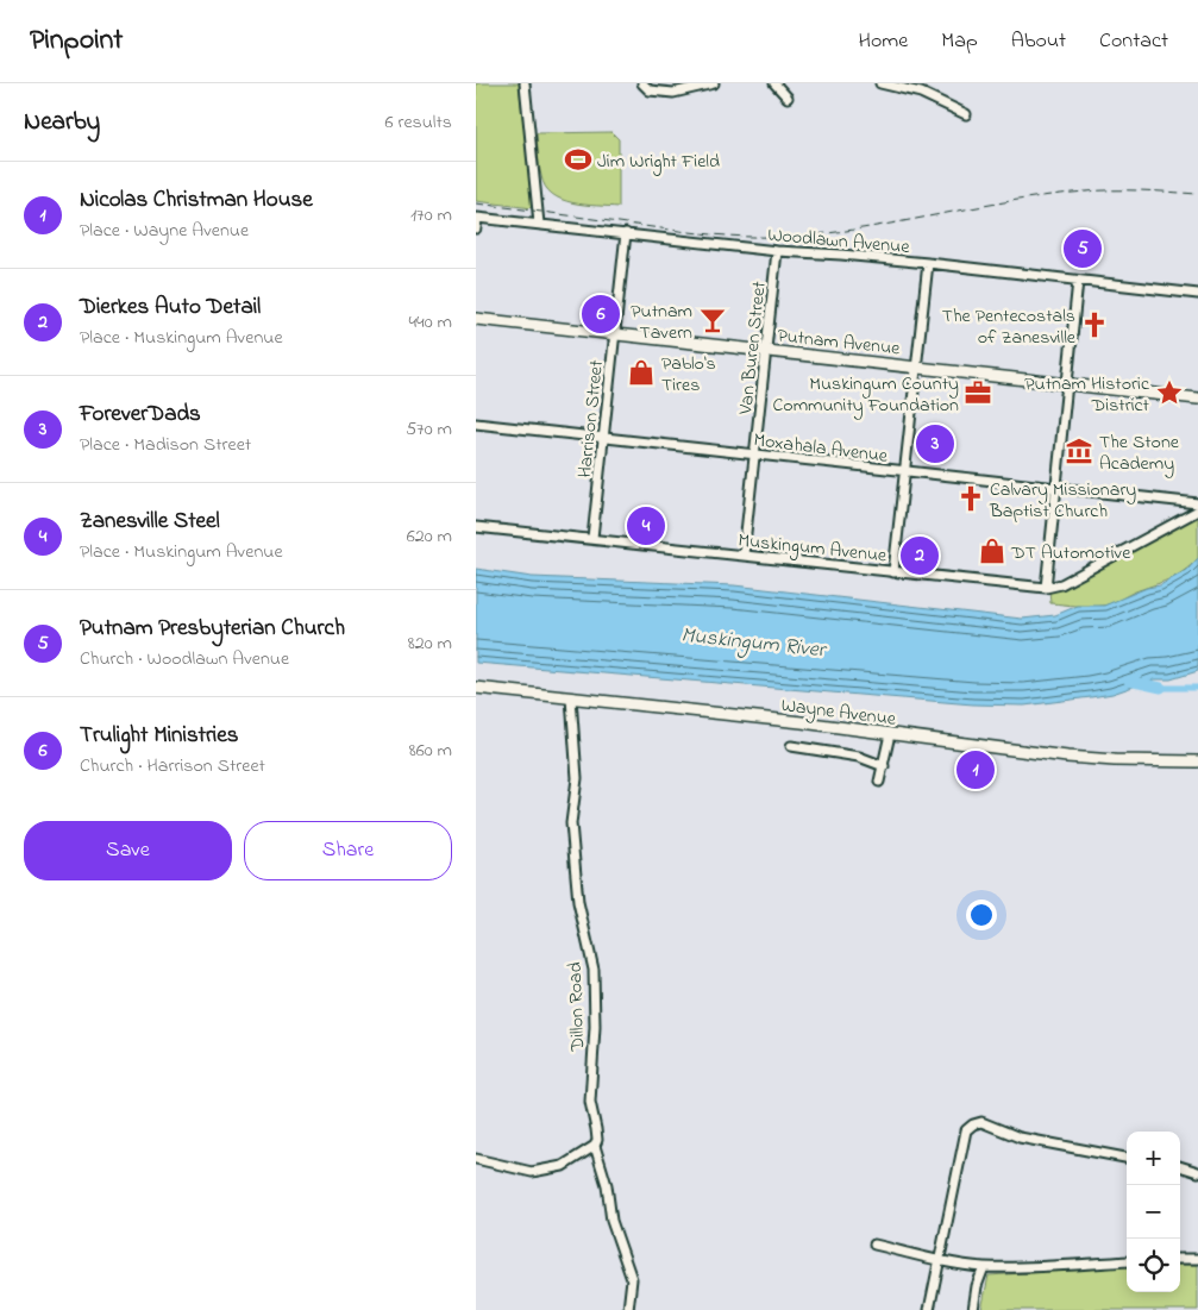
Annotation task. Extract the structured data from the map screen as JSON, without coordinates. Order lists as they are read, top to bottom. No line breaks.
{"streets":{"main road":["Putnam Avenue","Wayne Avenue"],"street":["Woodlawn Avenue","Van Buren Street","Harrison Street","Moxahala Avenue","Muskingum Avenue","Dillon Road"]},"crossings":[["Woodlawn Avenue","Van Buren Street"],["Woodlawn Avenue","Harrison Street"],["Putnam Avenue","Van Buren Street"],["Putnam Avenue","Harrison Street"],["Van Buren Street","Moxahala Avenue"],["Van Buren Street","Muskingum Avenue"],["Harrison Street","Moxahala Avenue"],["Harrison Street","Muskingum Avenue"],["Wayne Avenue","Dillon Road"]],"water":["Muskingum River"],"places":{"sports":["Jim Wright Field"],"bar":["Putnam Tavern"],"church":["The Pentecostals of Zanesville","Calvary Missionary Baptist Church"],"shop":["Pablo's Tires","DT Automotive"],"office":["Muskingum County Community Foundation"],"place":["Putnam Historic District"],"museum":["The Stone Academy"]},"page":{"header":"Pinpoint","nav":["Home","Map","About","Contact"],"heading":["Nearby","6 results"],"list":[{"mark":"1","name":"Nicolas Christman House","note":"Place · Wayne Avenue","value":"170 m"},{"mark":"2","name":"Dierkes Auto Detail","note":"Place · Muskingum Avenue","value":"440 m"},{"mark":"3","name":"ForeverDads","note":"Place · Madison Street","value":"570 m"},{"mark":"4","name":"Zanesville Steel","note":"Place · Muskingum Avenue","value":"620 m"},{"mark":"5","name":"Putnam Presbyterian Church","note":"Church · Woodlawn Avenue","value":"820 m"},{"mark":"6","name":"Trulight Ministries","note":"Church · Harrison Street","value":"860 m"}],"pins":["5","6","3","4","2","1"],"buttons":["Save","Share"],"map_buttons":["+","−"]}}
